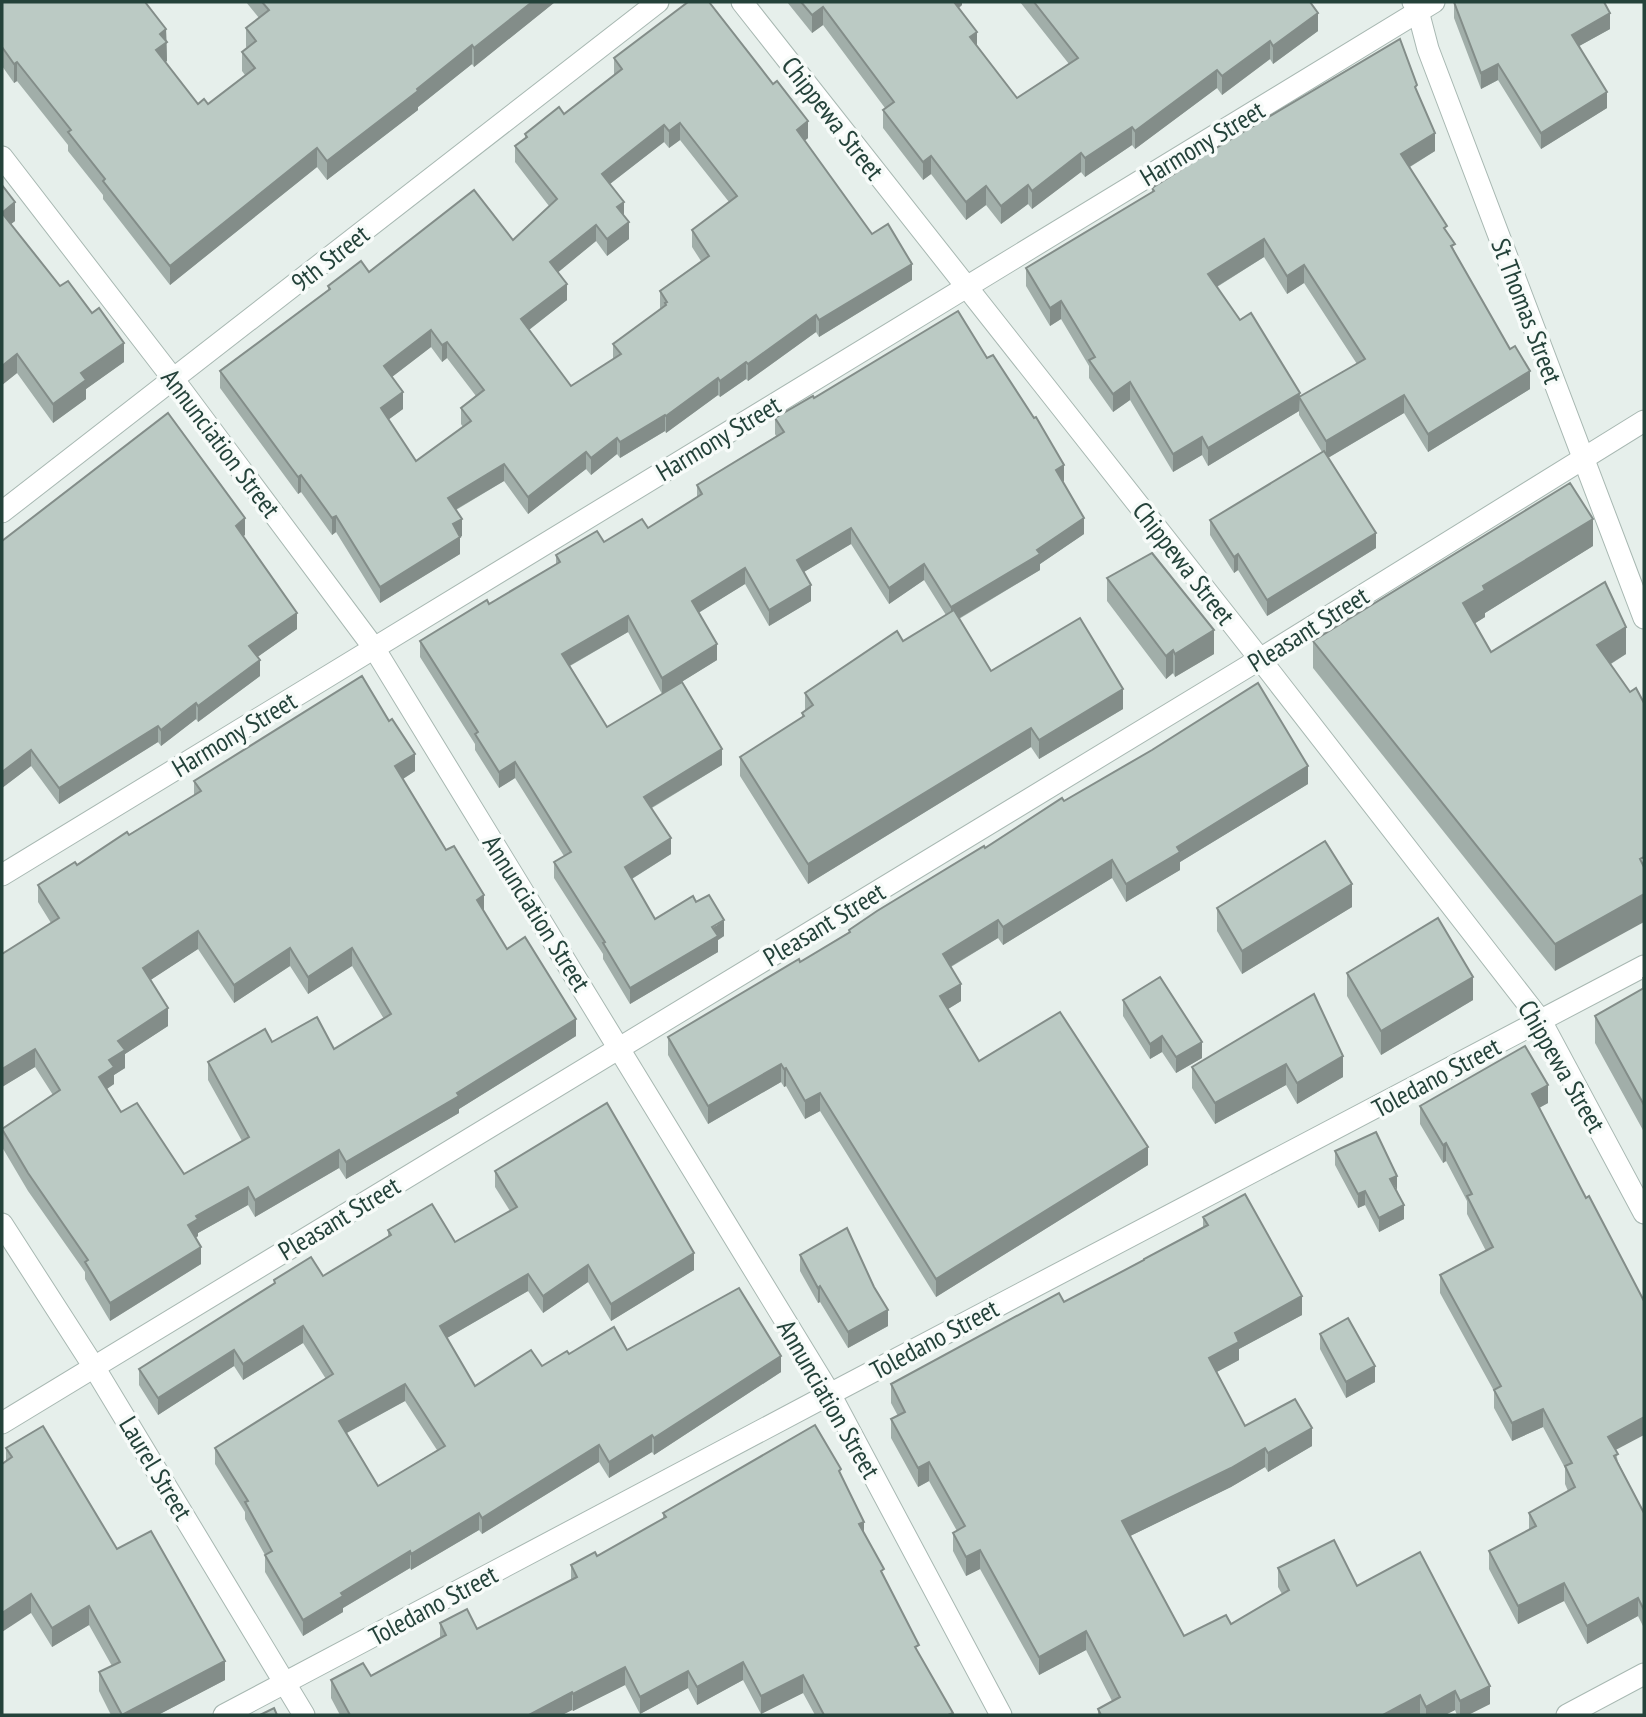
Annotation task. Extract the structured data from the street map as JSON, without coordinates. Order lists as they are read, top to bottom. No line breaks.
{"streets":{"street":["Chippewa Street","Harmony Street","9th Street","St Thomas Street","Annunciation Street","Pleasant Street","Toledano Street","Laurel Street"]},"crossings":[["Chippewa Street","Harmony Street"],["Chippewa Street","Pleasant Street"],["Chippewa Street","Toledano Street"],["Harmony Street","St Thomas Street"],["Harmony Street","Annunciation Street"],["9th Street","Annunciation Street"],["St Thomas Street","Pleasant Street"],["Annunciation Street","Pleasant Street"],["Annunciation Street","Toledano Street"],["Pleasant Street","Laurel Street"],["Toledano Street","Laurel Street"]]}
